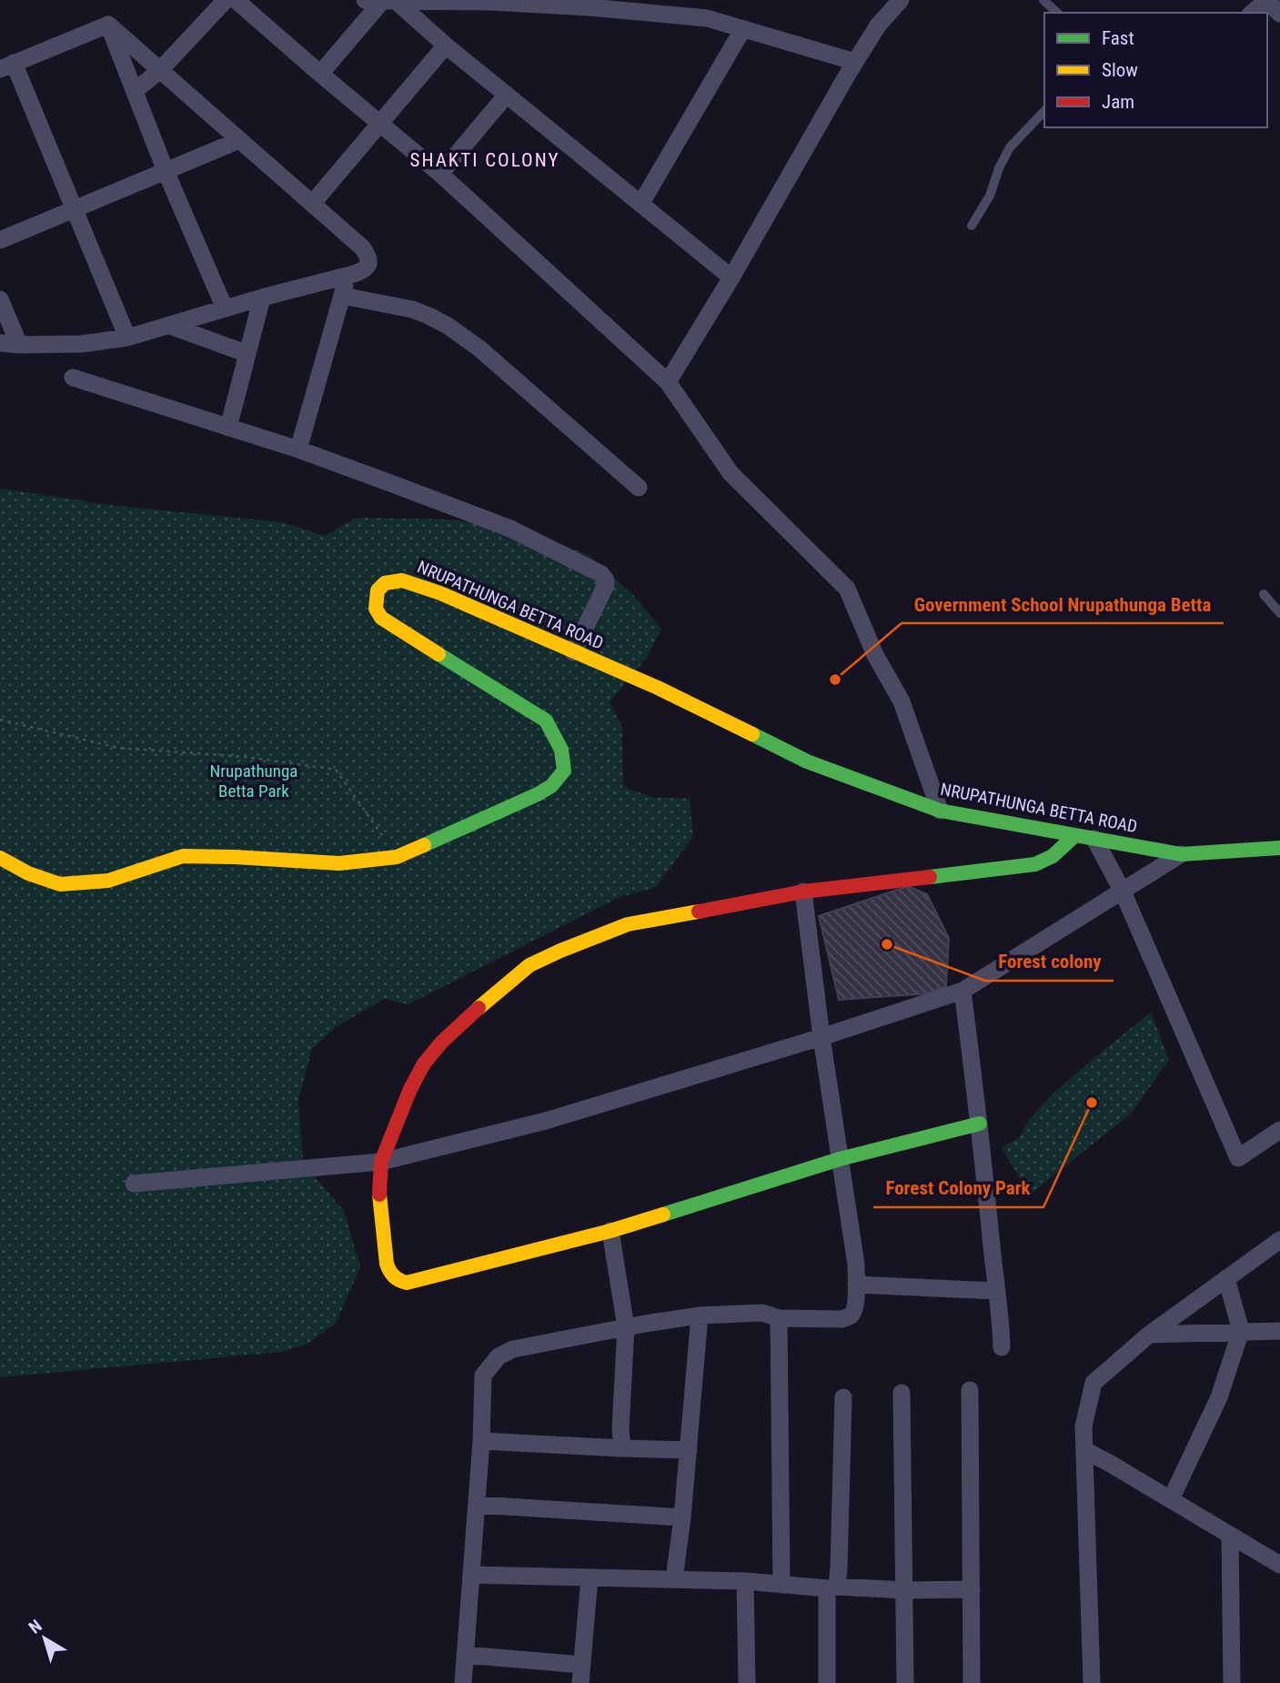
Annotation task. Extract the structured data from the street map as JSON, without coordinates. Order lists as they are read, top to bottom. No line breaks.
{"streets":{"street":["NRUPATHUNGA BETTA ROAD"]},"districts":["SHAKTI COLONY"],"parks":["Nrupathunga Betta Park"],"places":["Government School Nrupathunga Betta","Forest colony","Forest Colony Park"],"legend":["Fast","Slow","Jam"],"north":"top left"}
